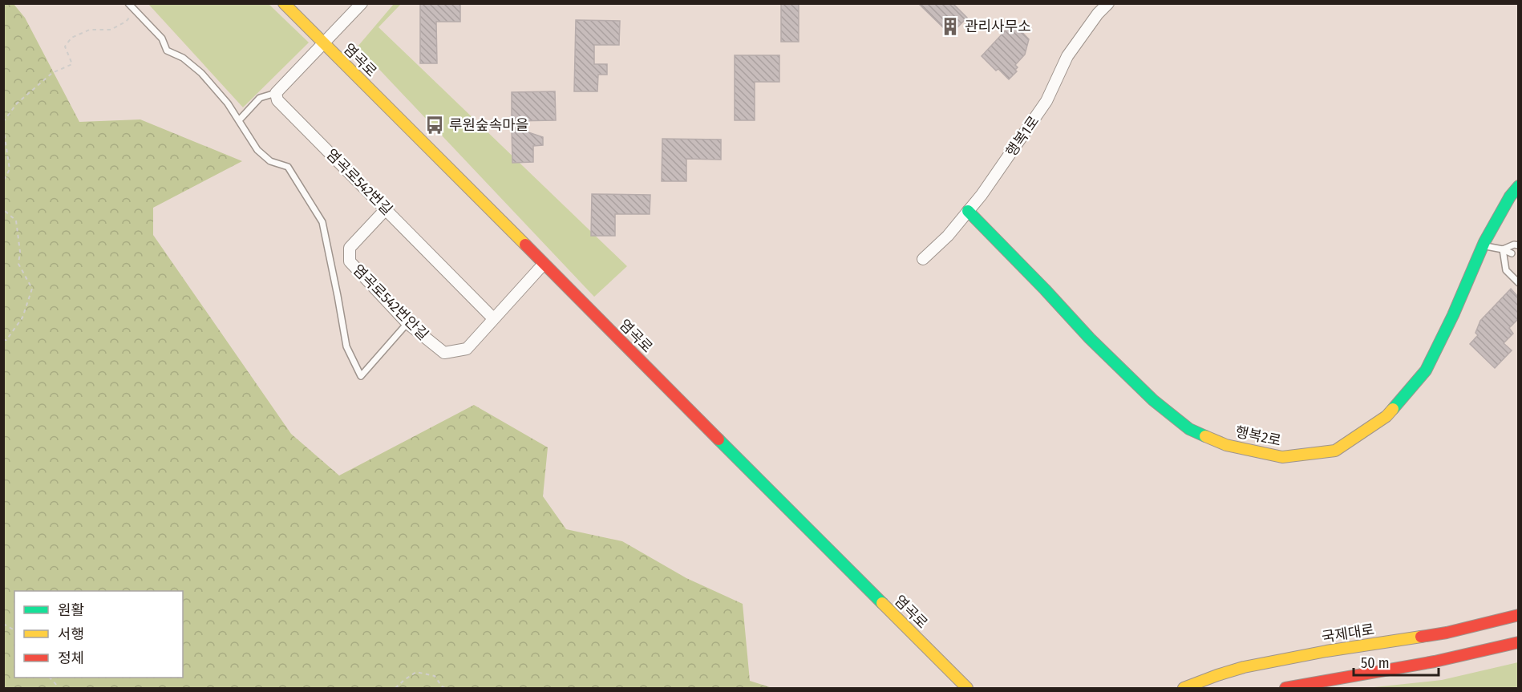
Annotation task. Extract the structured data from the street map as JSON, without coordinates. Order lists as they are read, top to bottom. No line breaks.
{"streets":{"main road":["염곡로","행복2로","국제대로"],"street":["행복1로","염곡로542번길","염곡로542번안길"]},"crossings":[["염곡로","염곡로542번안길"],["행복1로","행복2로"],["염곡로542번길","염곡로542번안길"]],"places":{"building":["관리사무소"],"bus stop":["루원숲속마을"]},"legend":["원활","서행","정체"],"scale_bar":"50 m"}
